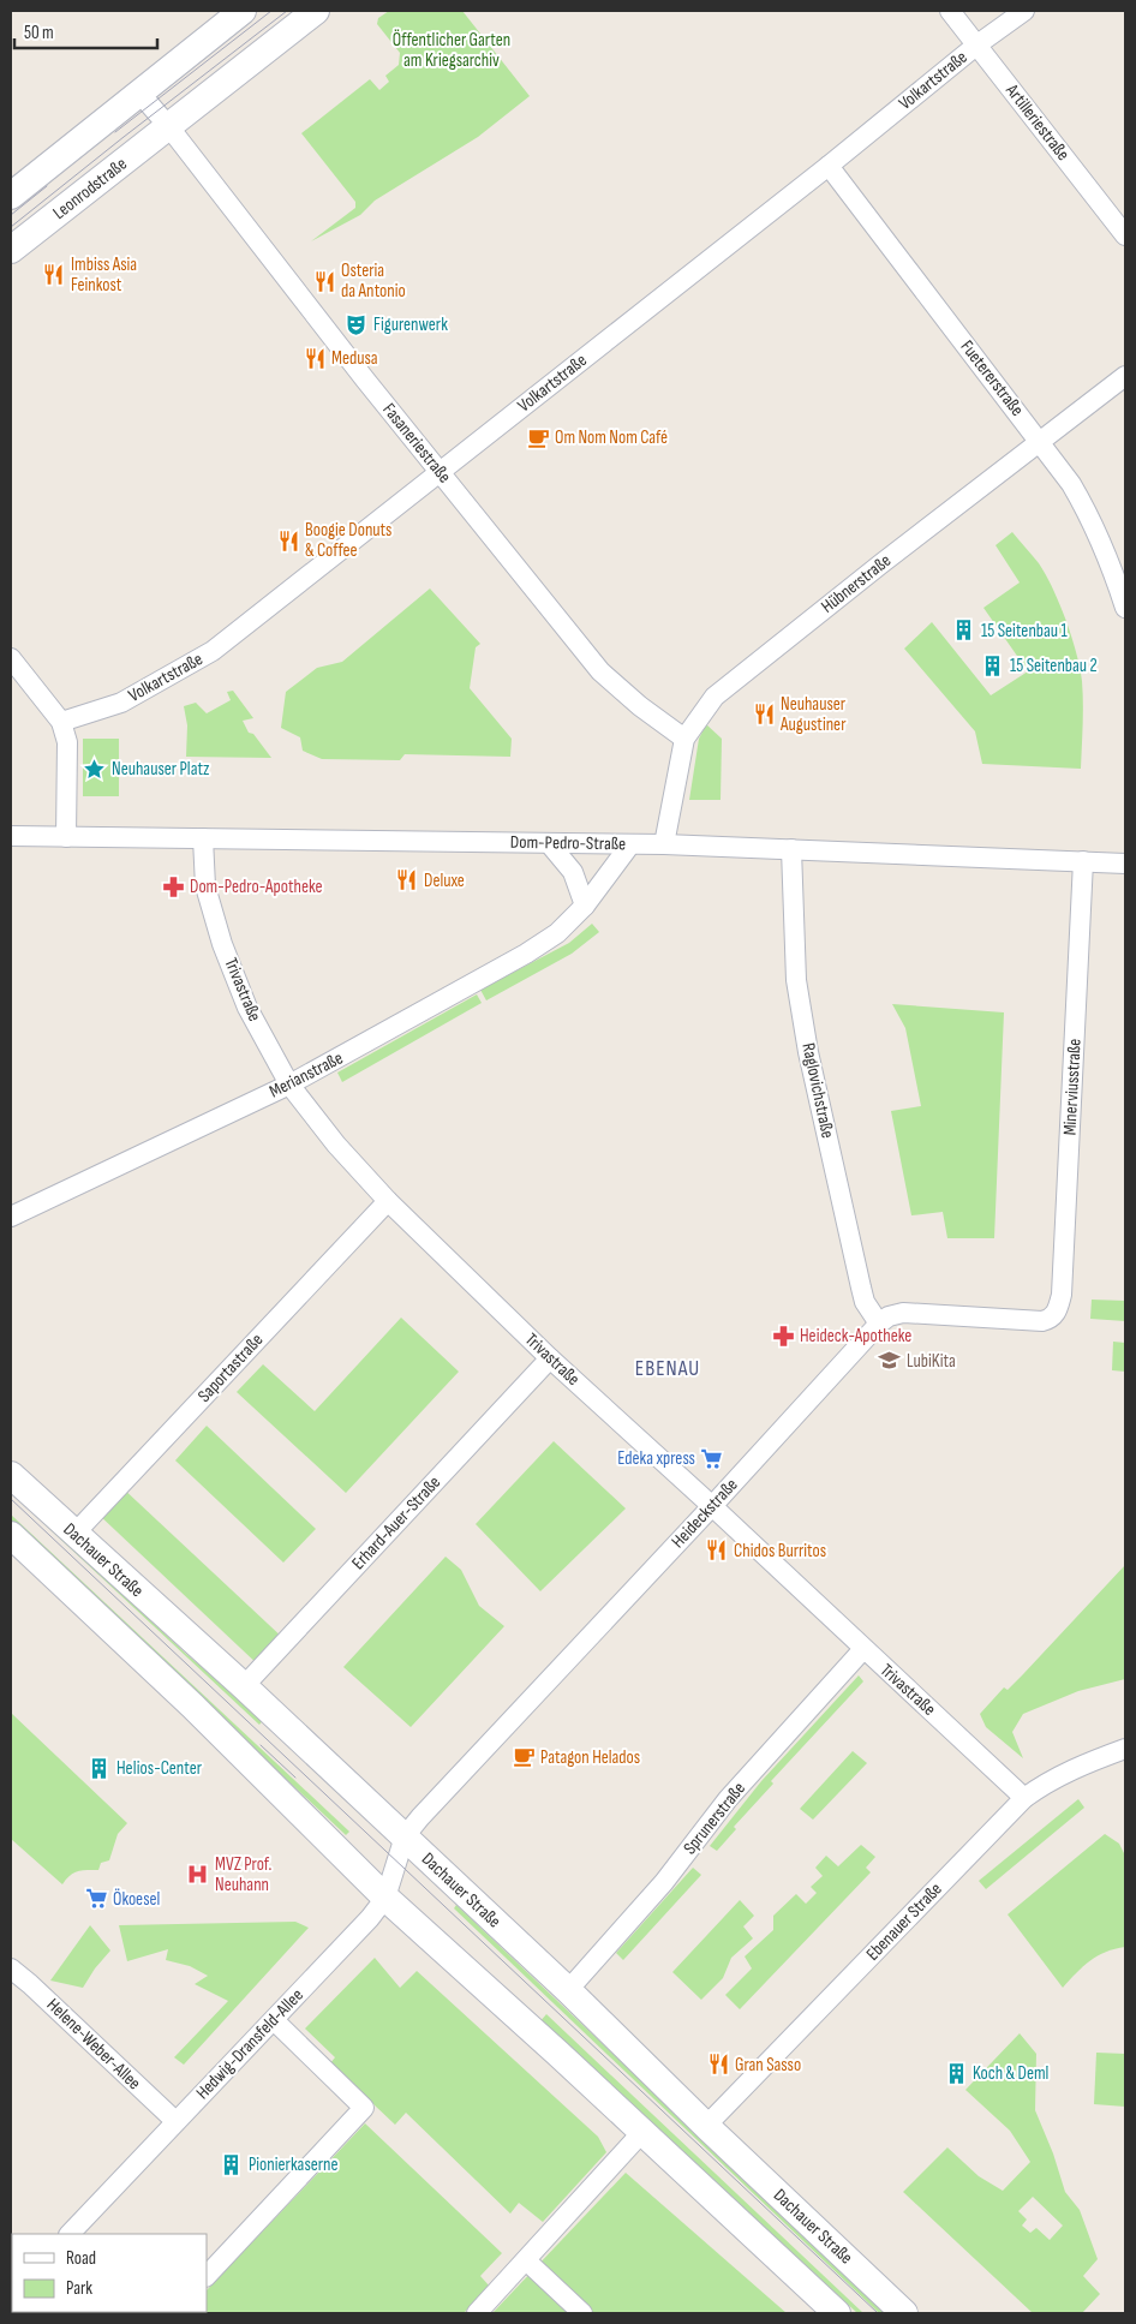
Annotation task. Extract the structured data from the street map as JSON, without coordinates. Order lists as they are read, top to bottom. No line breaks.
{"streets":{"main road":["Leonrodstraße","Dachauer Straße"],"street":["Volkartstraße","Artilleriestraße","Fuetererstraße","Fasaneriestraße","Hübnerstraße","Dom-Pedro-Straße","Trivastraße","Merianstraße","Minerviusstraße","Raglovichstraße","Saportastraße","Heideckstraße","Erhard-Auer-Straße","Sprunerstraße","Ebenauer Straße","Helene-Weber-Allee","Hedwig-Dransfeld-Allee"]},"crossings":[["Volkartstraße","Artilleriestraße"],["Volkartstraße","Fuetererstraße"],["Volkartstraße","Fasaneriestraße"],["Leonrodstraße","Fasaneriestraße"],["Fuetererstraße","Hübnerstraße"],["Fasaneriestraße","Hübnerstraße"],["Hübnerstraße","Dom-Pedro-Straße"],["Dom-Pedro-Straße","Trivastraße"],["Dom-Pedro-Straße","Merianstraße"],["Dom-Pedro-Straße","Minerviusstraße"],["Dom-Pedro-Straße","Raglovichstraße"],["Trivastraße","Merianstraße"],["Trivastraße","Saportastraße"],["Trivastraße","Heideckstraße"],["Trivastraße","Erhard-Auer-Straße"],["Trivastraße","Sprunerstraße"],["Trivastraße","Ebenauer Straße"],["Minerviusstraße","Heideckstraße"],["Raglovichstraße","Heideckstraße"],["Saportastraße","Dachauer Straße"],["Heideckstraße","Dachauer Straße"],["Heideckstraße","Hedwig-Dransfeld-Allee"],["Erhard-Auer-Straße","Dachauer Straße"],["Dachauer Straße","Sprunerstraße"],["Dachauer Straße","Ebenauer Straße"],["Dachauer Straße","Hedwig-Dransfeld-Allee"],["Helene-Weber-Allee","Hedwig-Dransfeld-Allee"]],"districts":["EBENAU"],"parks":["Öffentlicher Garten am Kriegsarchiv"],"places":{"restaurant":["Imbiss Asia Feinkost","Osteria da Antonio","Medusa","Boogie Donuts & Coffee","Neuhauser Augustiner","Deluxe","Chidos Burritos","Gran Sasso"],"theatre":["Figurenwerk"],"cafe":["Om Nom Nom Café","Patagon Helados"],"building":["15 Seitenbau 1","15 Seitenbau 2","Helios-Center","Koch & Deml","Pionierkaserne"],"place":["Neuhauser Platz"],"pharmacy":["Dom-Pedro-Apotheke","Heideck-Apotheke"],"school or university":["LubiKita"],"supermarket":["Edeka xpress","Ökoesel"],"hospital":["MVZ Prof. Neuhann"]},"legend":["Road","Park"],"scale_bar":"50 m"}
